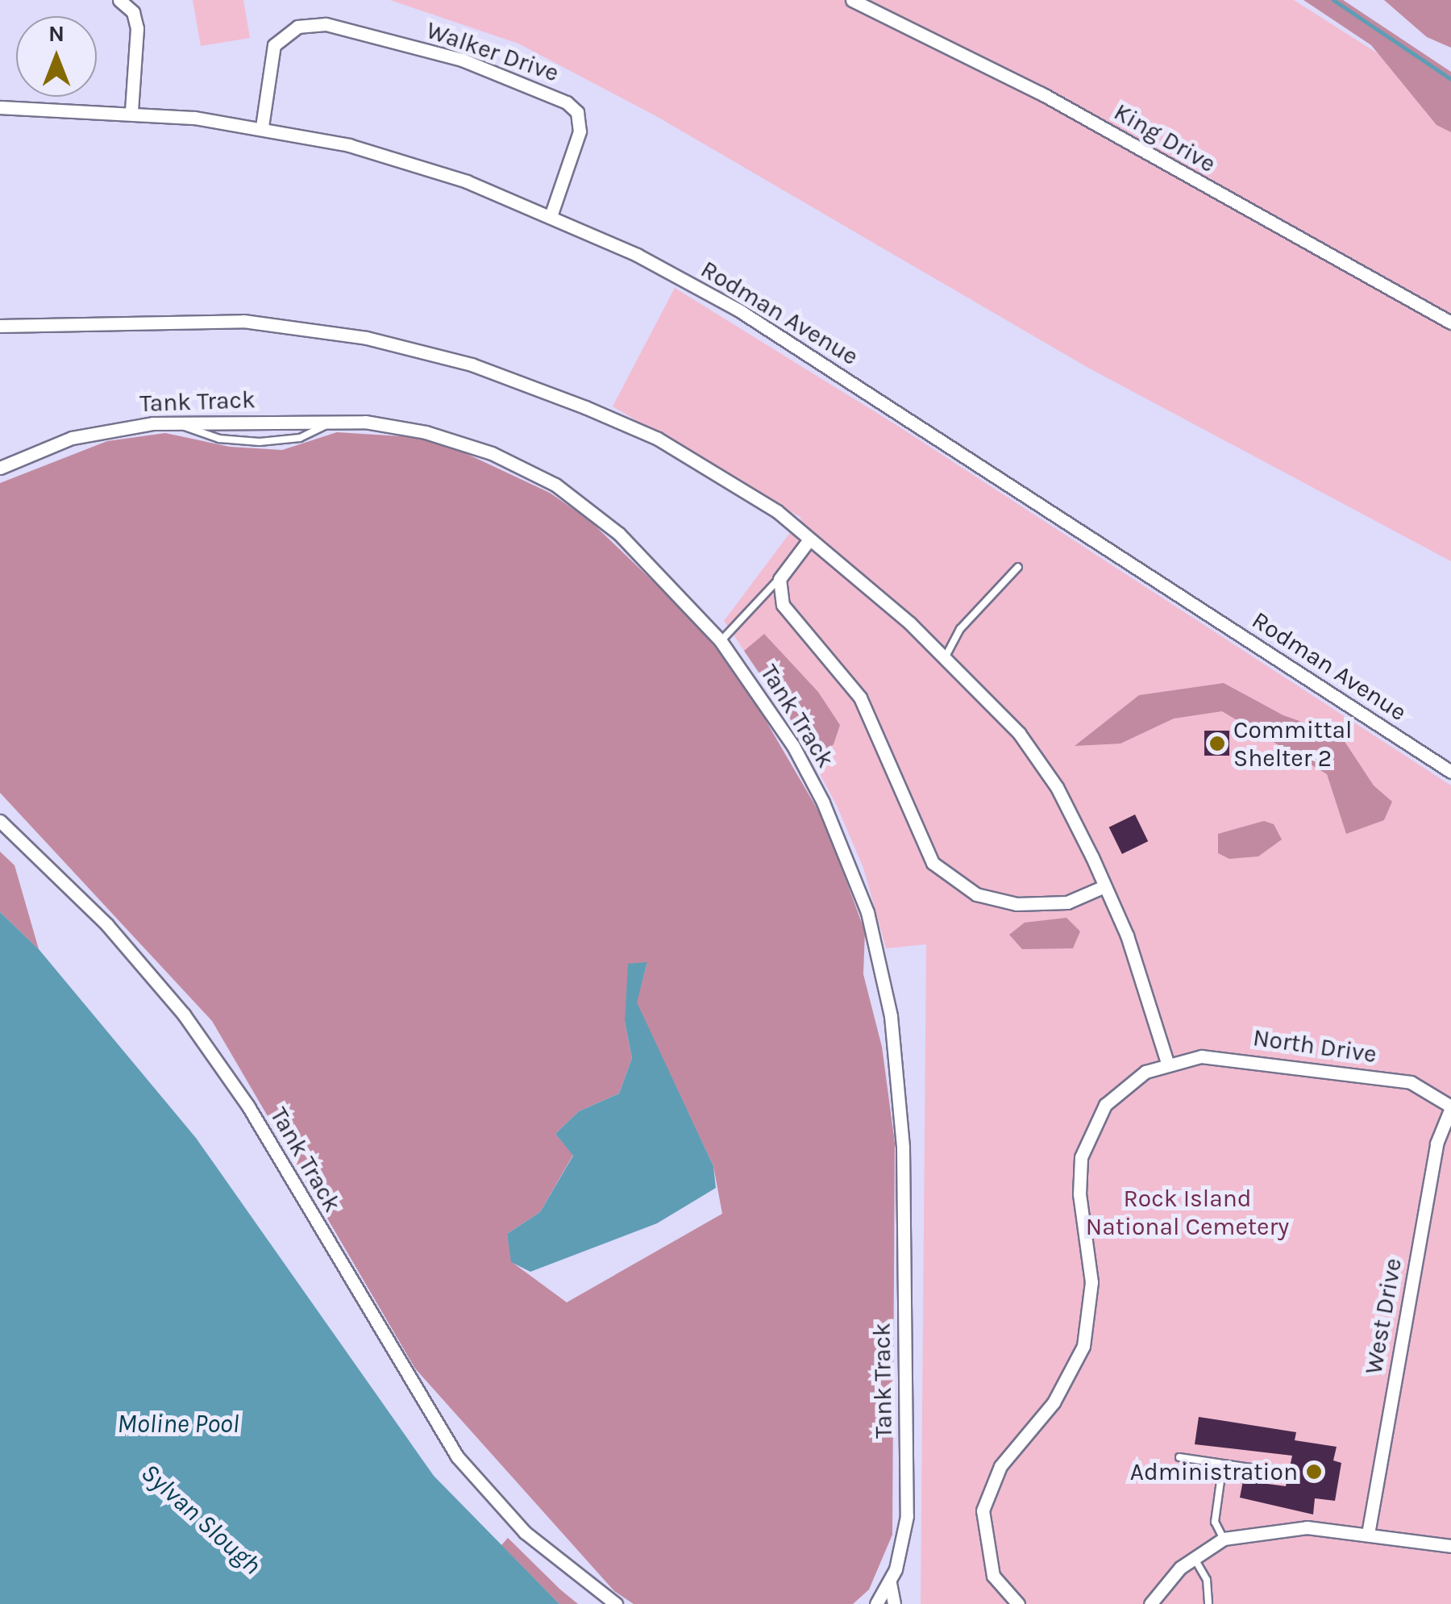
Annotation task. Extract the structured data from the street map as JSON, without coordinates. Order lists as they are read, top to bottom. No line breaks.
{"streets":{"street":["Walker Drive","King Drive","Rodman Avenue","Tank Track","North Drive","West Drive"]},"crossings":[["Walker Drive","Rodman Avenue"],["North Drive","West Drive"]],"water":["Moline Pool","Sylvan Slough"],"parks":["Rock Island National Cemetery"],"places":["Committal Shelter 2","Administration"],"north":"top"}
